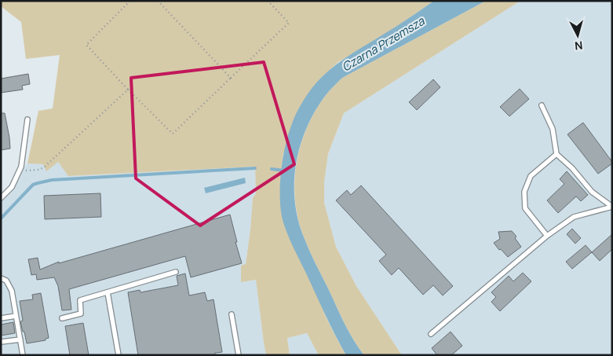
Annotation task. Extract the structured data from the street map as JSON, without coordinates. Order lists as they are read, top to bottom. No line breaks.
{"water":["Czarna Przemsza"],"north":"bottom"}
